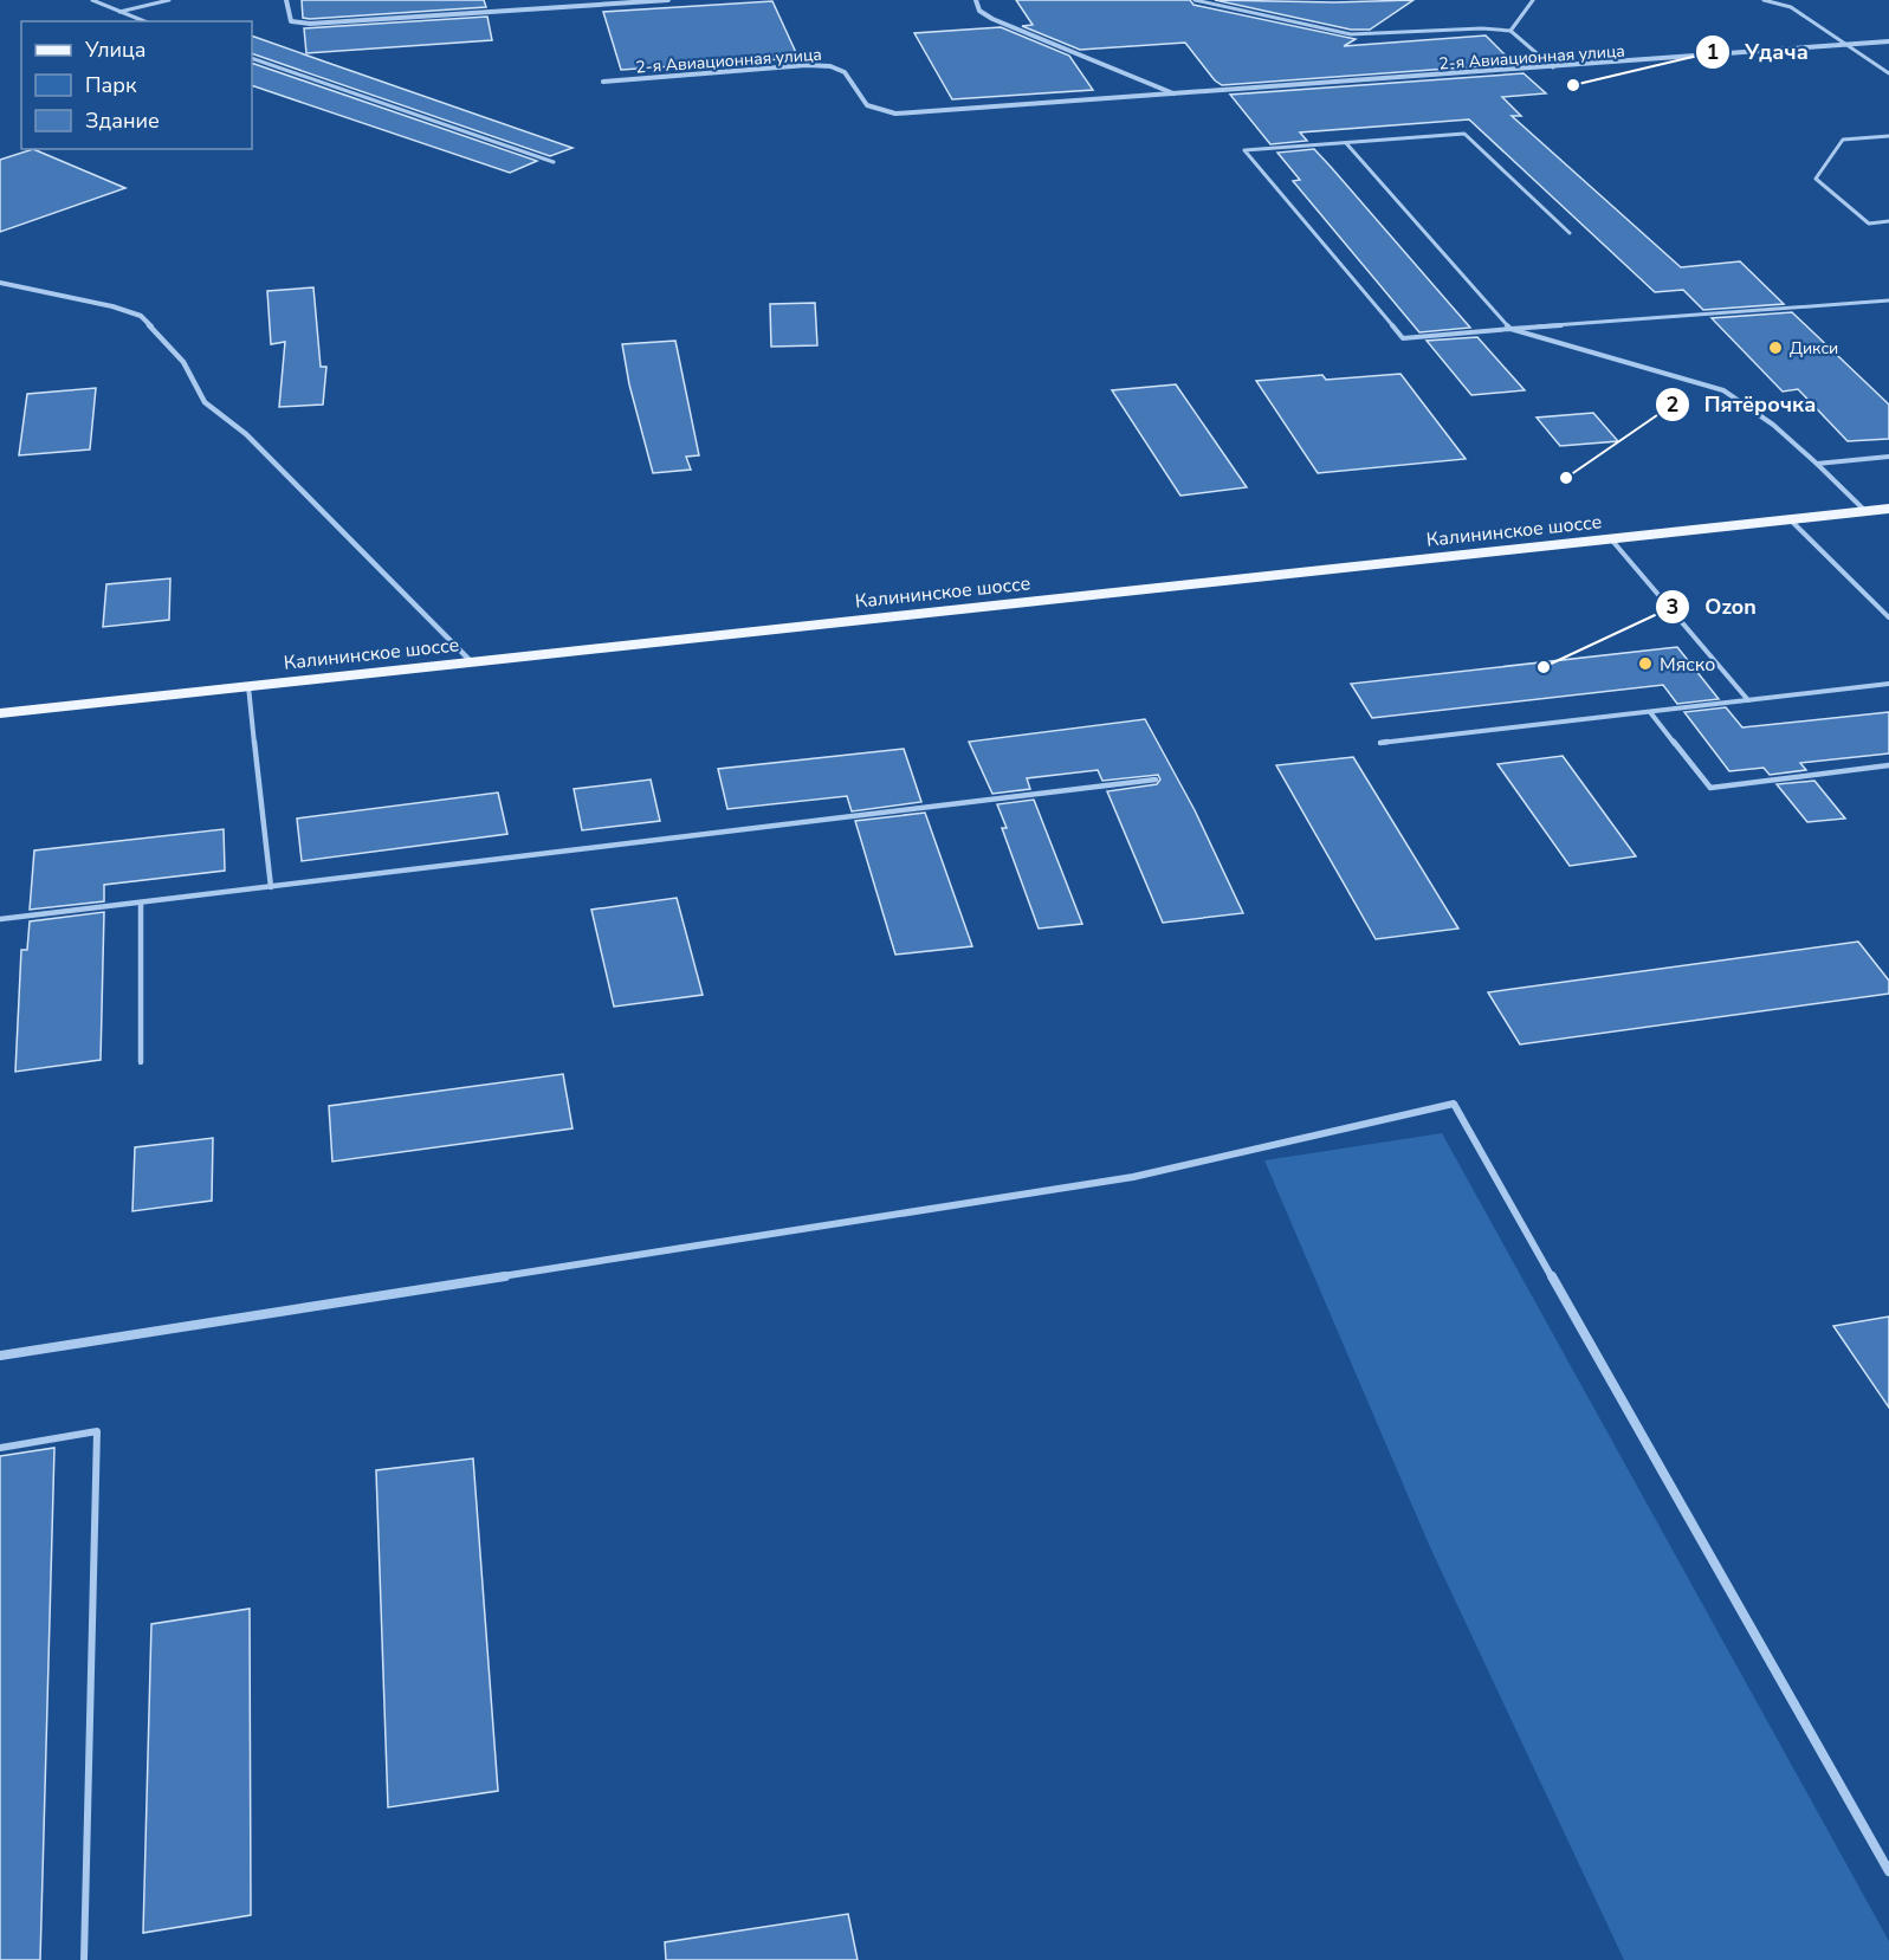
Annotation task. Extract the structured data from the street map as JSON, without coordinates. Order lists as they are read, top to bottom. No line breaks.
{"streets":{"main road":["Калининское шоссе"],"street":["2-я Авиационная улица"]},"places":["Удача","Дикси","Пятёрочка","Мяско","Ozon"],"legend":["Улица","Парк","Здание"]}
